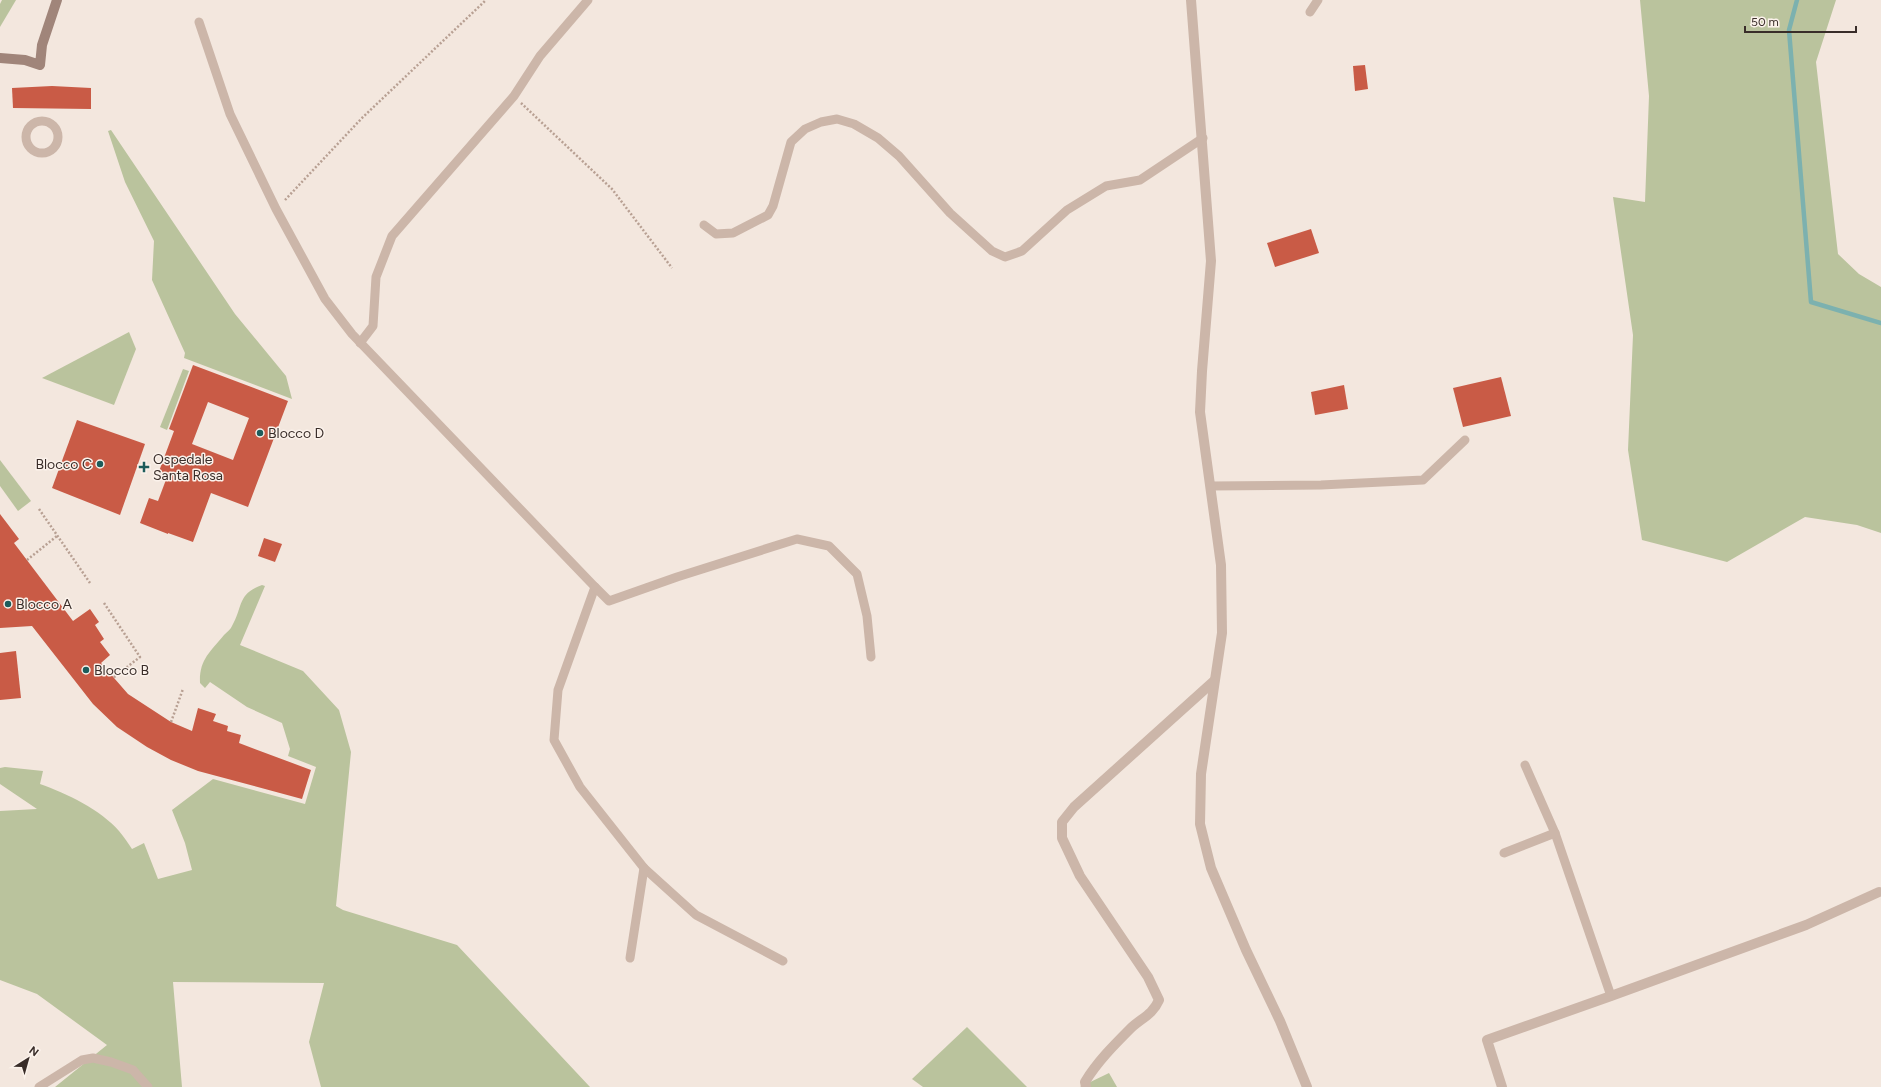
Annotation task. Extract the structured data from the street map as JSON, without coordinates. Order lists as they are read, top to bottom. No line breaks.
{"places":{"other":["Blocco D","Blocco C","Blocco A","Blocco B"],"health":["Ospedale Santa Rosa"]},"scale_bar":"50 m","north":"top right"}
